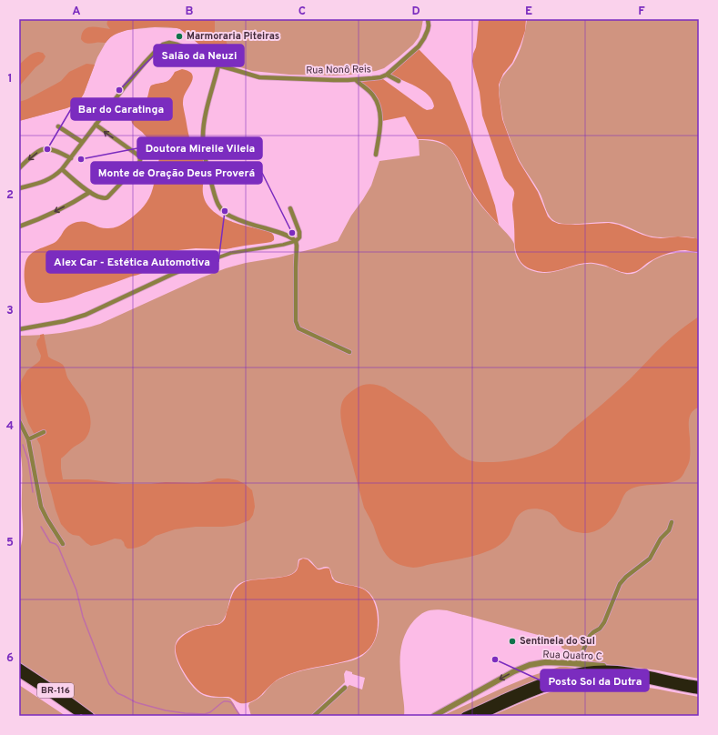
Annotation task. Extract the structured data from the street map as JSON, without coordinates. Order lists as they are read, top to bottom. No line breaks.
{"streets":{"highway":["BR-116"],"street":["Rua Nonô Reis","Rua Quatro C"]},"one_way":["Rua Quatro C"],"places":["Marmoraria Piteiras","Salão da Neuzi","Bar do Caratinga","Doutora Mireile Vilela","Alex Car - Estética Automotiva","Monte de Oração Deus Proverá","Sentinela do Sul","Posto Sol da Dutra"],"grid":{"columns":["A","B","C","D","E","F"],"rows":["1","2","3","4","5","6"]}}
